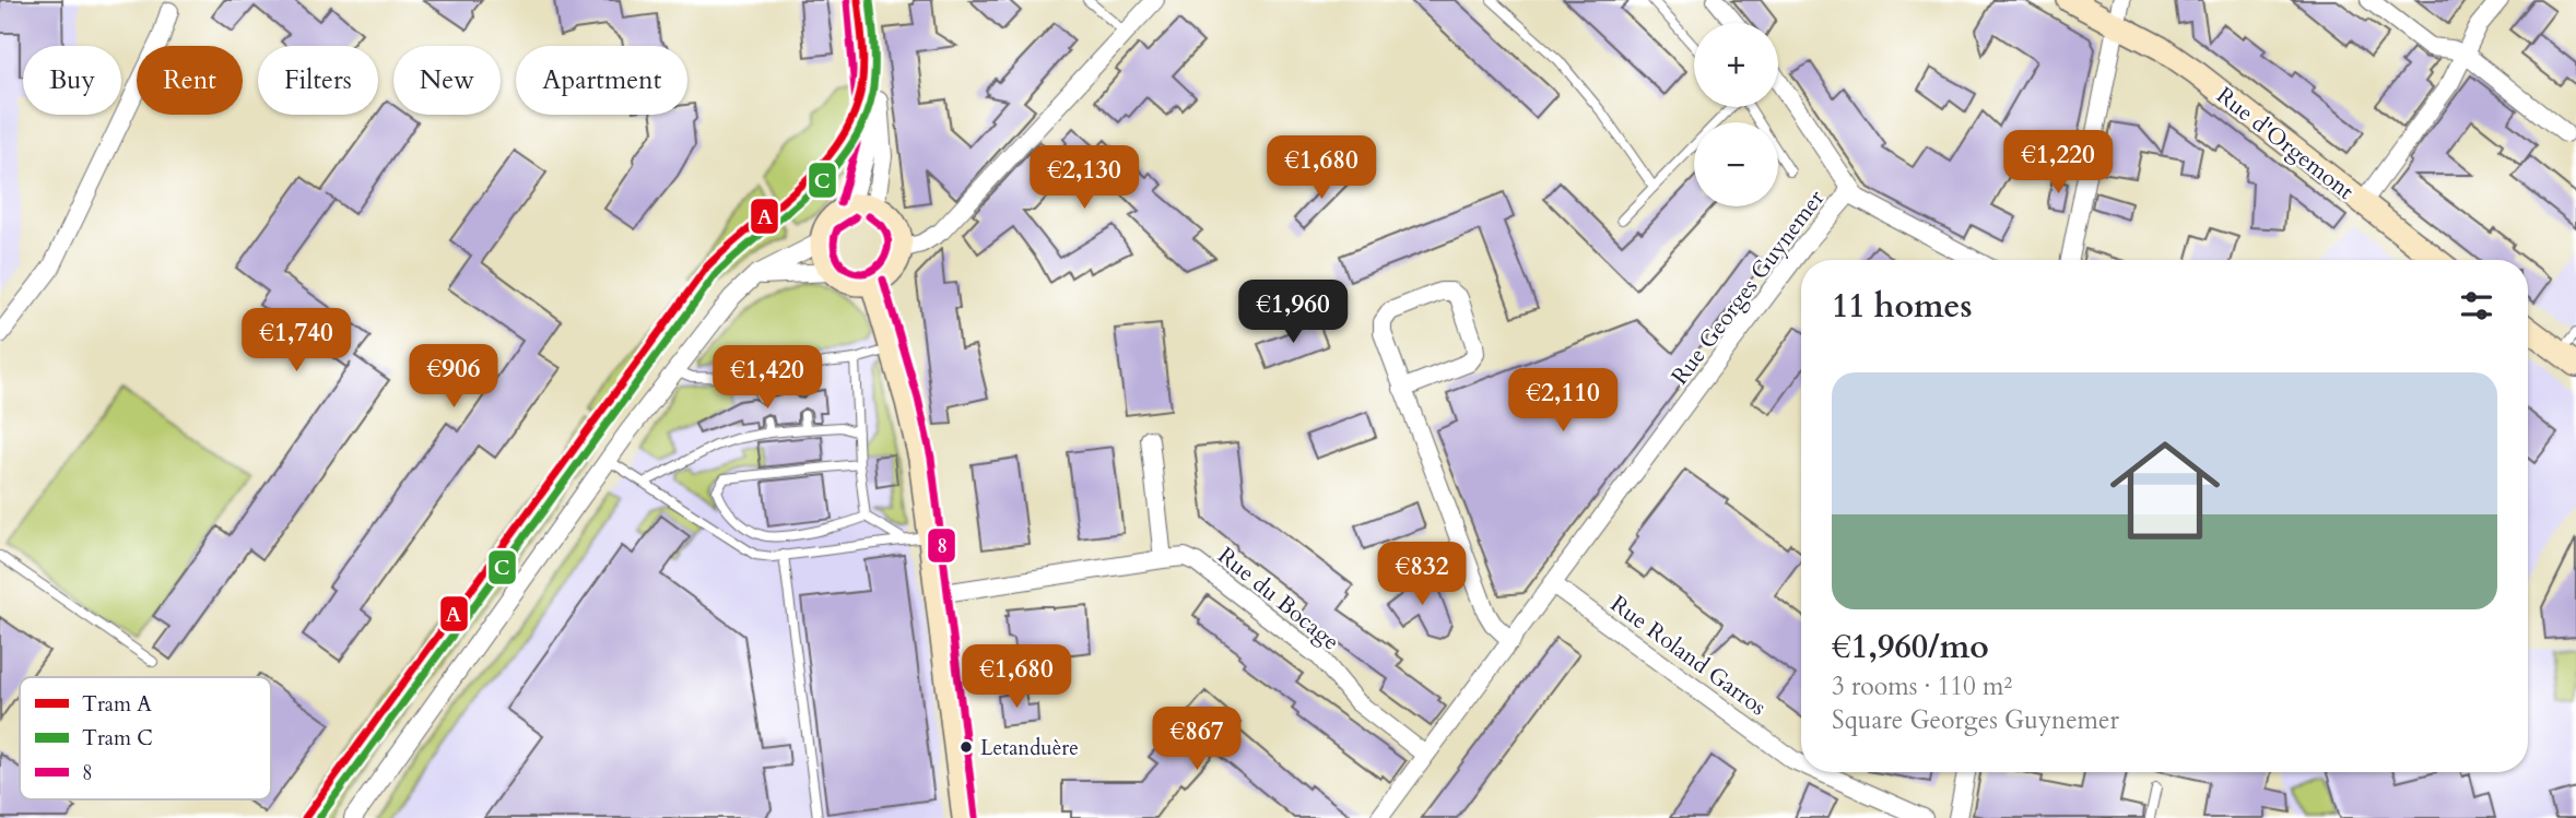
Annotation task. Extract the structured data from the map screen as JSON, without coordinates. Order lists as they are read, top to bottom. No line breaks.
{"streets":{"street":["Rue d'Orgemont","Rue Georges Guynemer","Rue du Bocage","Rue Roland Garros"]},"crossings":[["Rue Georges Guynemer","Rue du Bocage"],["Rue Georges Guynemer","Rue Roland Garros"]],"places":["Letanduère"],"lines":["tram line A","tram line C","transit line 8"],"legend":["Tram A","Tram C","8"],"page":{"map_buttons":["+","−"],"chip":["Buy","Rent","Filters","New","Apartment"],"price":["€1,220","€1,680","€2,130","€1,960","€1,740","€906","€1,420","€2,110","€832","€1,680","€867"],"heading":"11 homes","list":[{"name":"€1,960/mo","note":"3 rooms · 110 m² · Square Georges Guynemer"}]}}
